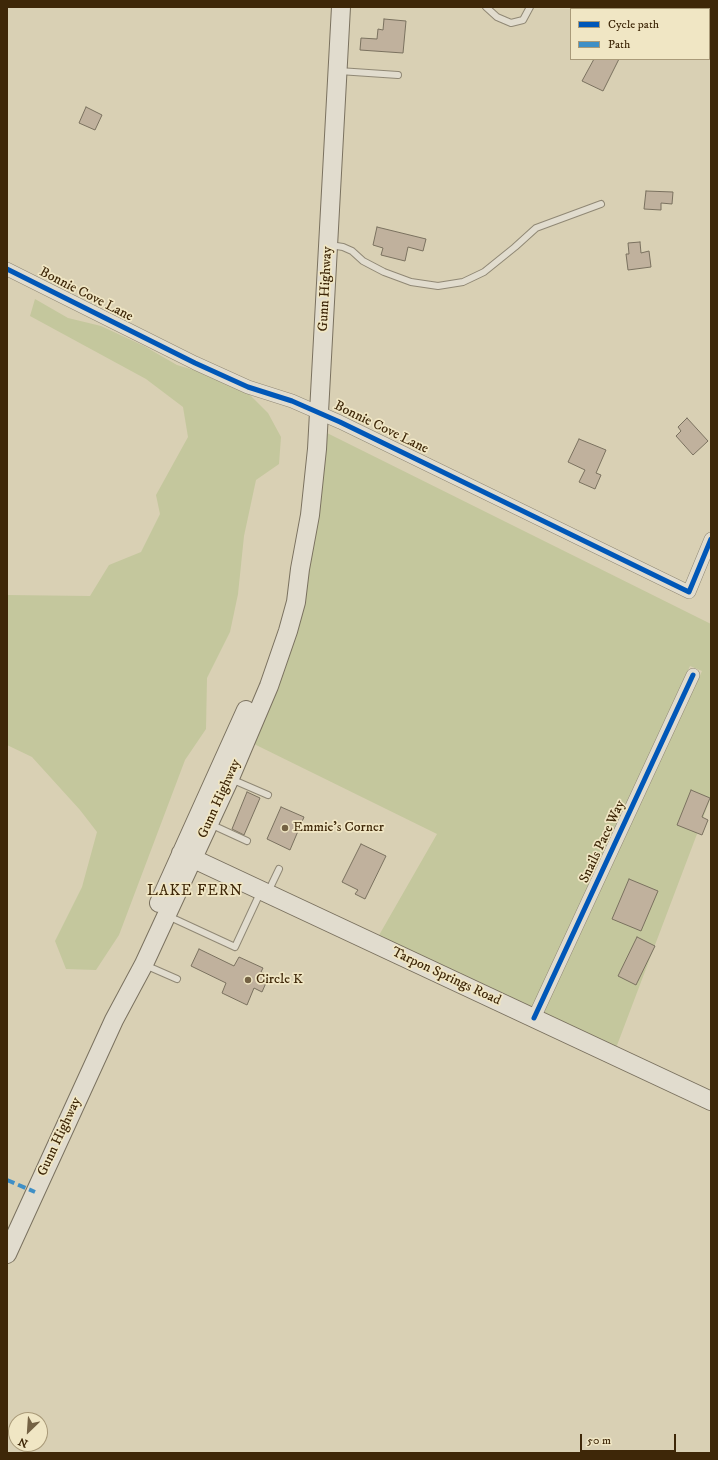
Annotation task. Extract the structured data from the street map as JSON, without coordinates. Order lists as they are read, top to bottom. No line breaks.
{"streets":{"main road":["Gunn Highway","Tarpon Springs Road"],"street":["Bonnie Cove Lane","Snails Pace Way"]},"crossings":[["Gunn Highway","Bonnie Cove Lane"],["Gunn Highway","Tarpon Springs Road"],["Snails Pace Way","Tarpon Springs Road"]],"districts":["LAKE FERN"],"places":["Emmie's Corner","Circle K"],"legend":["Cycle path","Path"],"scale_bar":"50 m","north":"bottom left"}
